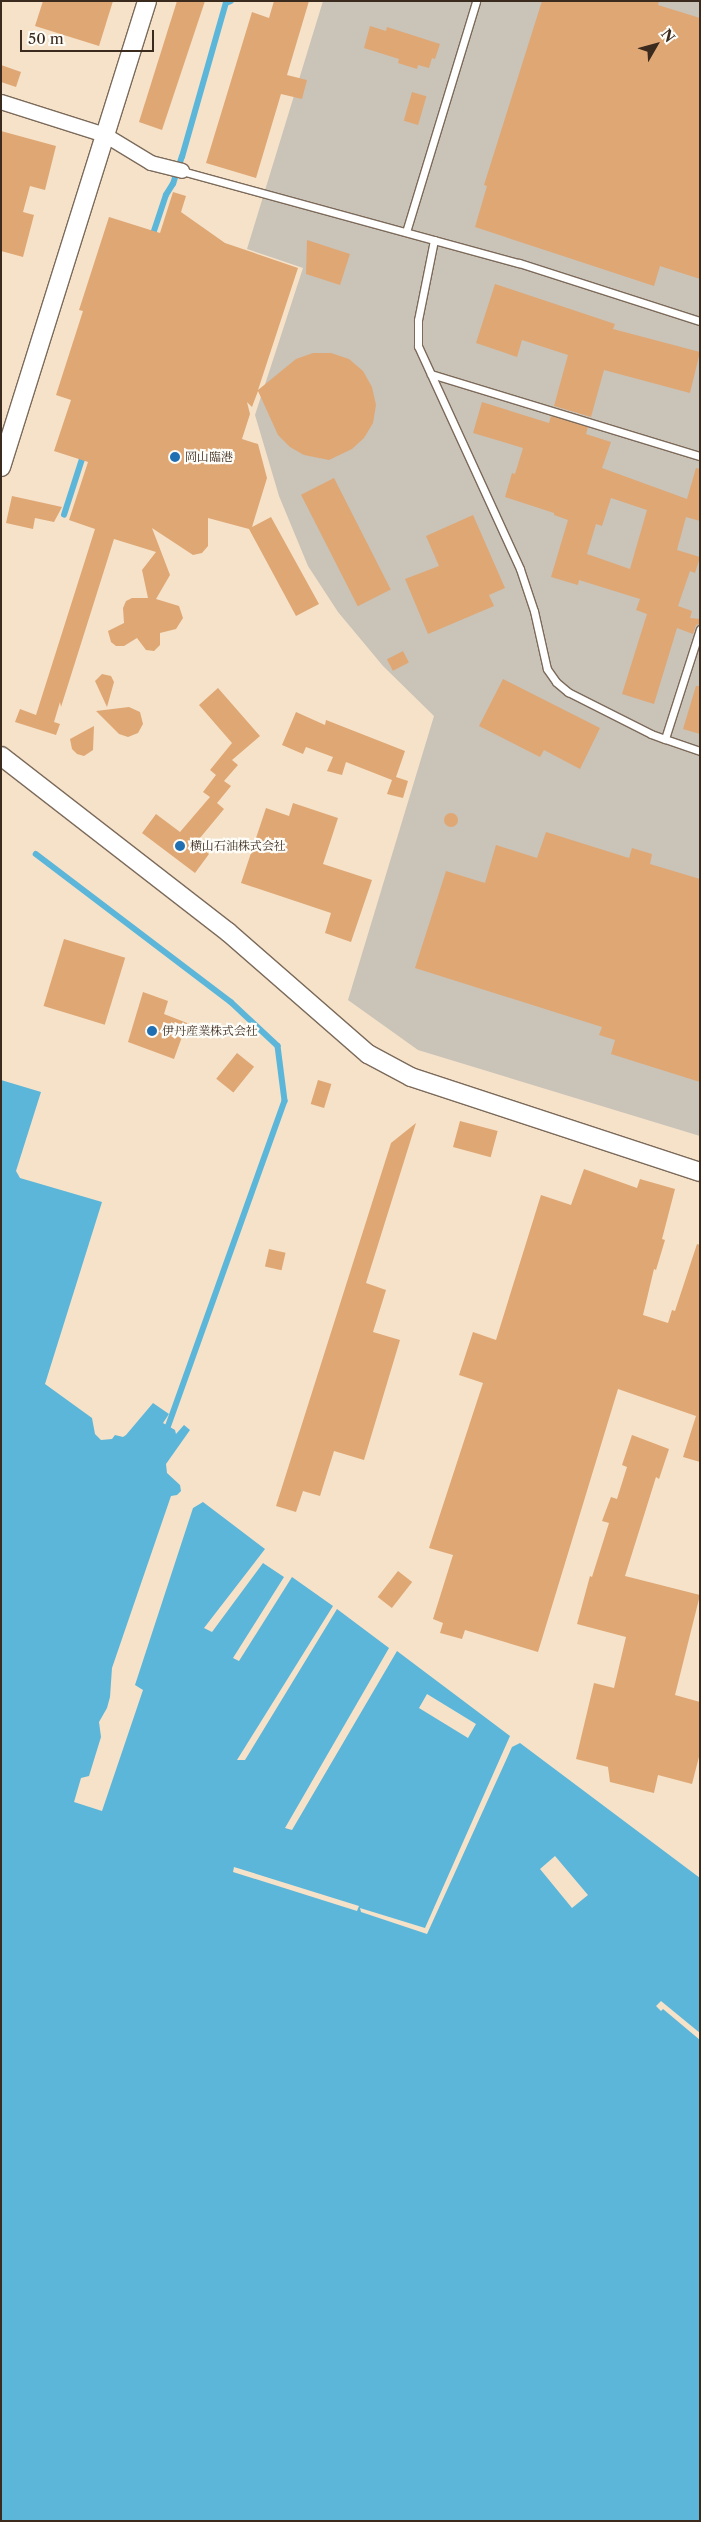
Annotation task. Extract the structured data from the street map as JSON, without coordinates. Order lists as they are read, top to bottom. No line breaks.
{"places":["岡山臨港","横山石油株式会社","伊丹産業株式会社"],"scale_bar":"50 m","north":"top right"}
